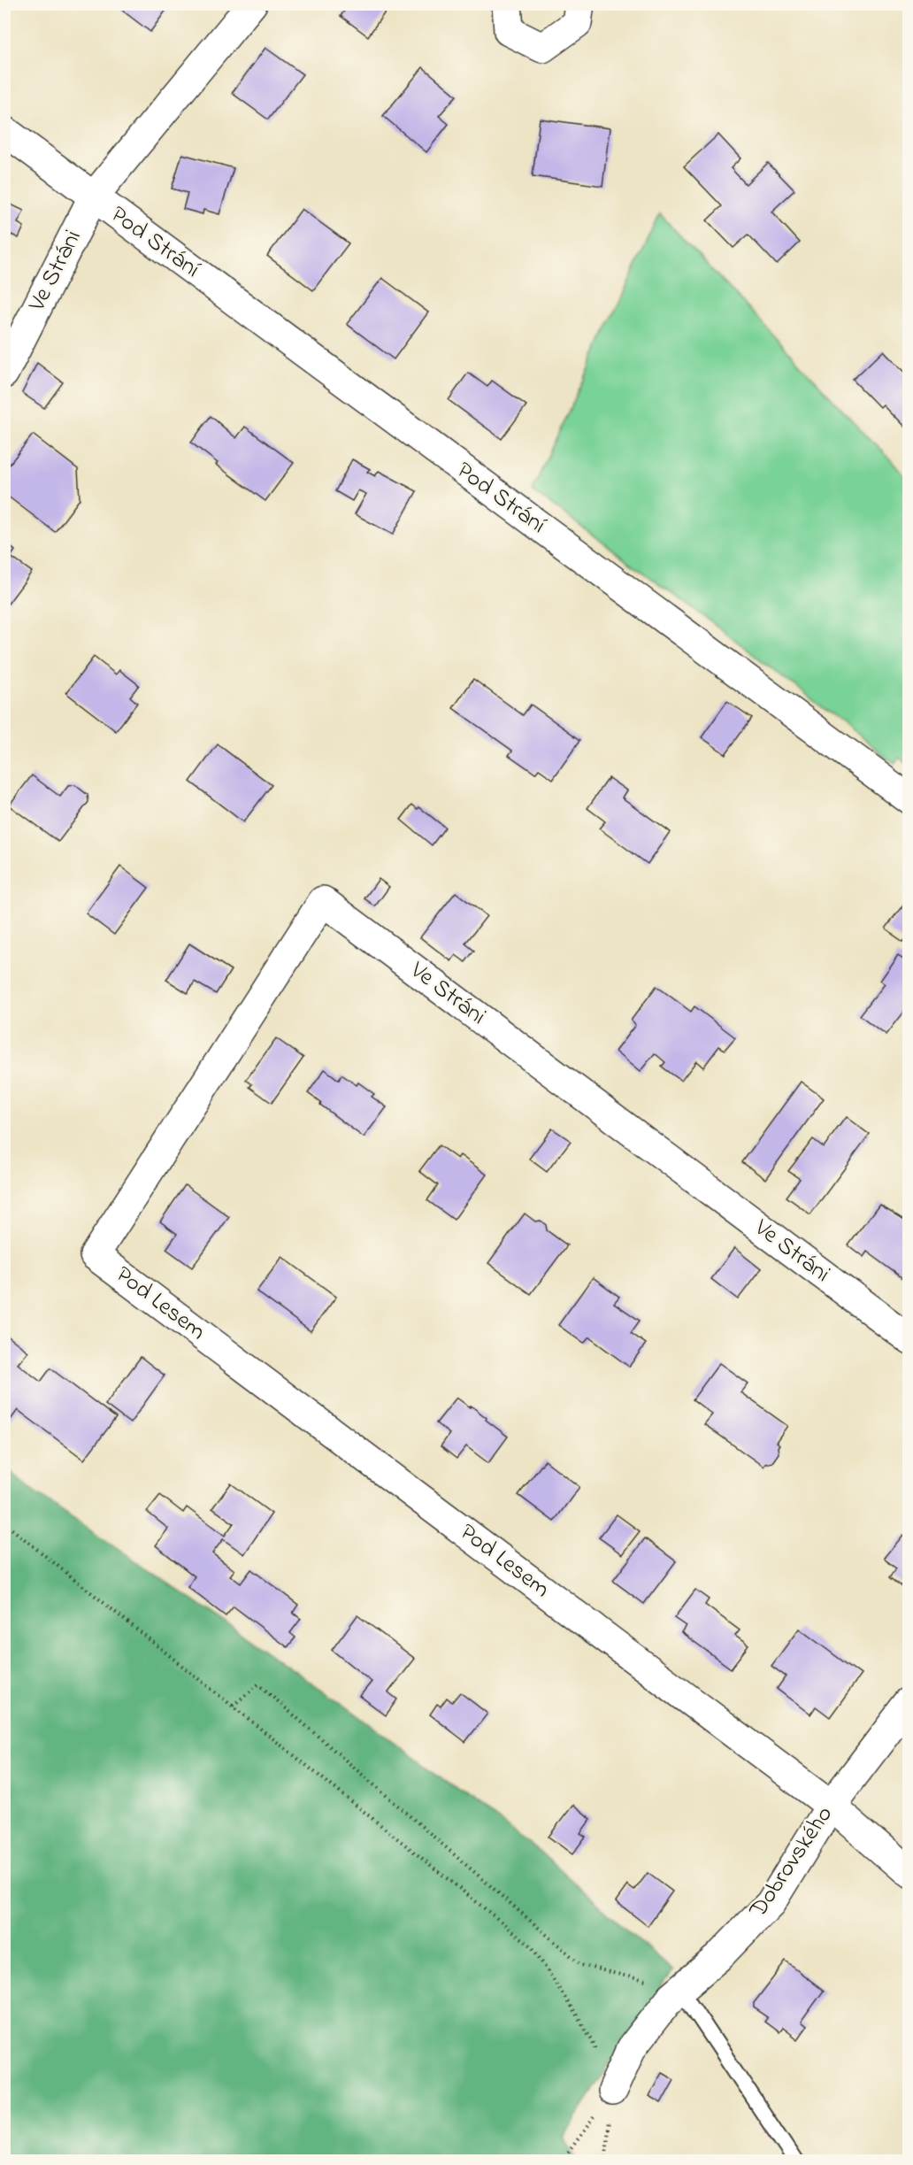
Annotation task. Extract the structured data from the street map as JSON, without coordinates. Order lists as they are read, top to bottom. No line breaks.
{"streets":{"street":["Pod Strání","Ve Stráni","Pod Lesem","Dobrovského"]},"crossings":[["Pod Strání","Ve Stráni"],["Ve Stráni","Pod Lesem"],["Pod Lesem","Dobrovského"]]}
